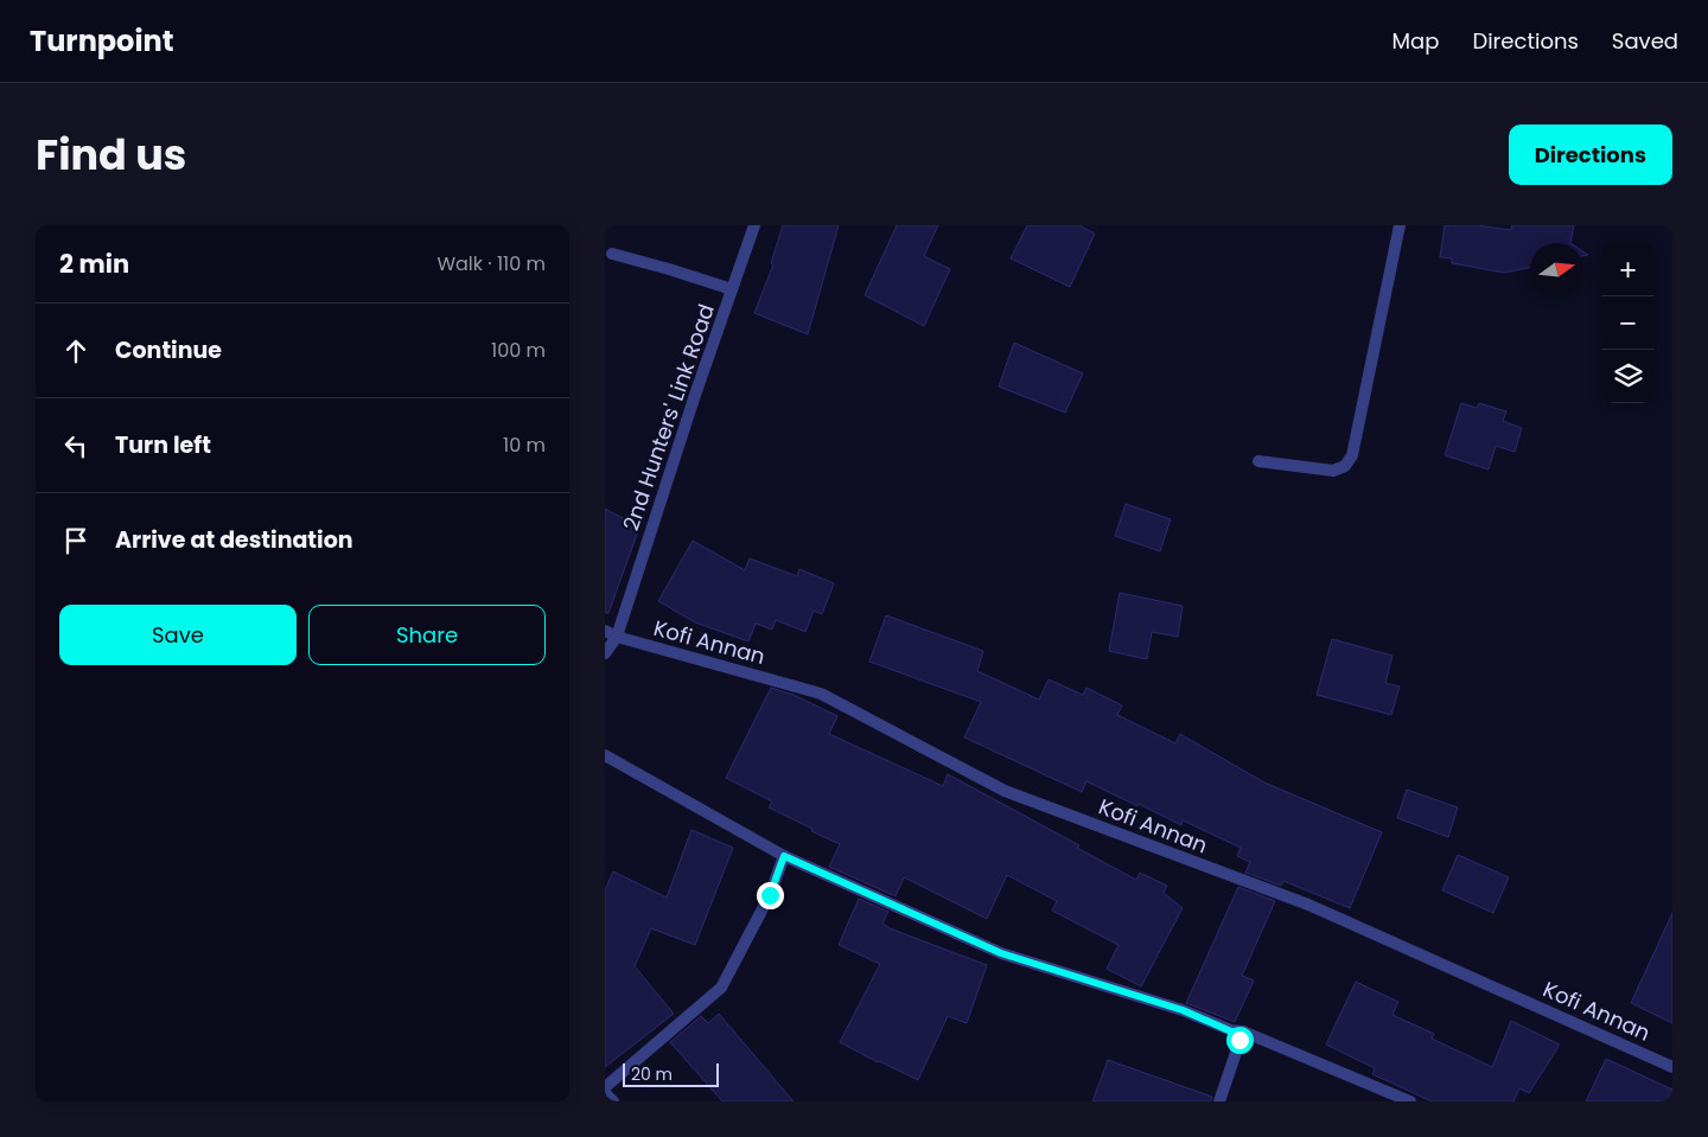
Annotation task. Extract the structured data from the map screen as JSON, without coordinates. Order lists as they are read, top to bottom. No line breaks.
{"streets":{"street":["2nd Hunters' Link Road","Kofi Annan"]},"crossings":[["2nd Hunters' Link Road","Kofi Annan"]],"scale_bar":"20 m","north":"right","page":{"header":"Turnpoint","nav":["Map","Directions","Saved"],"title":"Find us","buttons":["Directions",["Save","Share"]],"heading":["2 min","Walk · 110 m"],"map_buttons":["+","−"],"list":[["Continue","100 m"],["Turn left","10 m"],"Arrive at destination"],"scale":"20 m"}}
